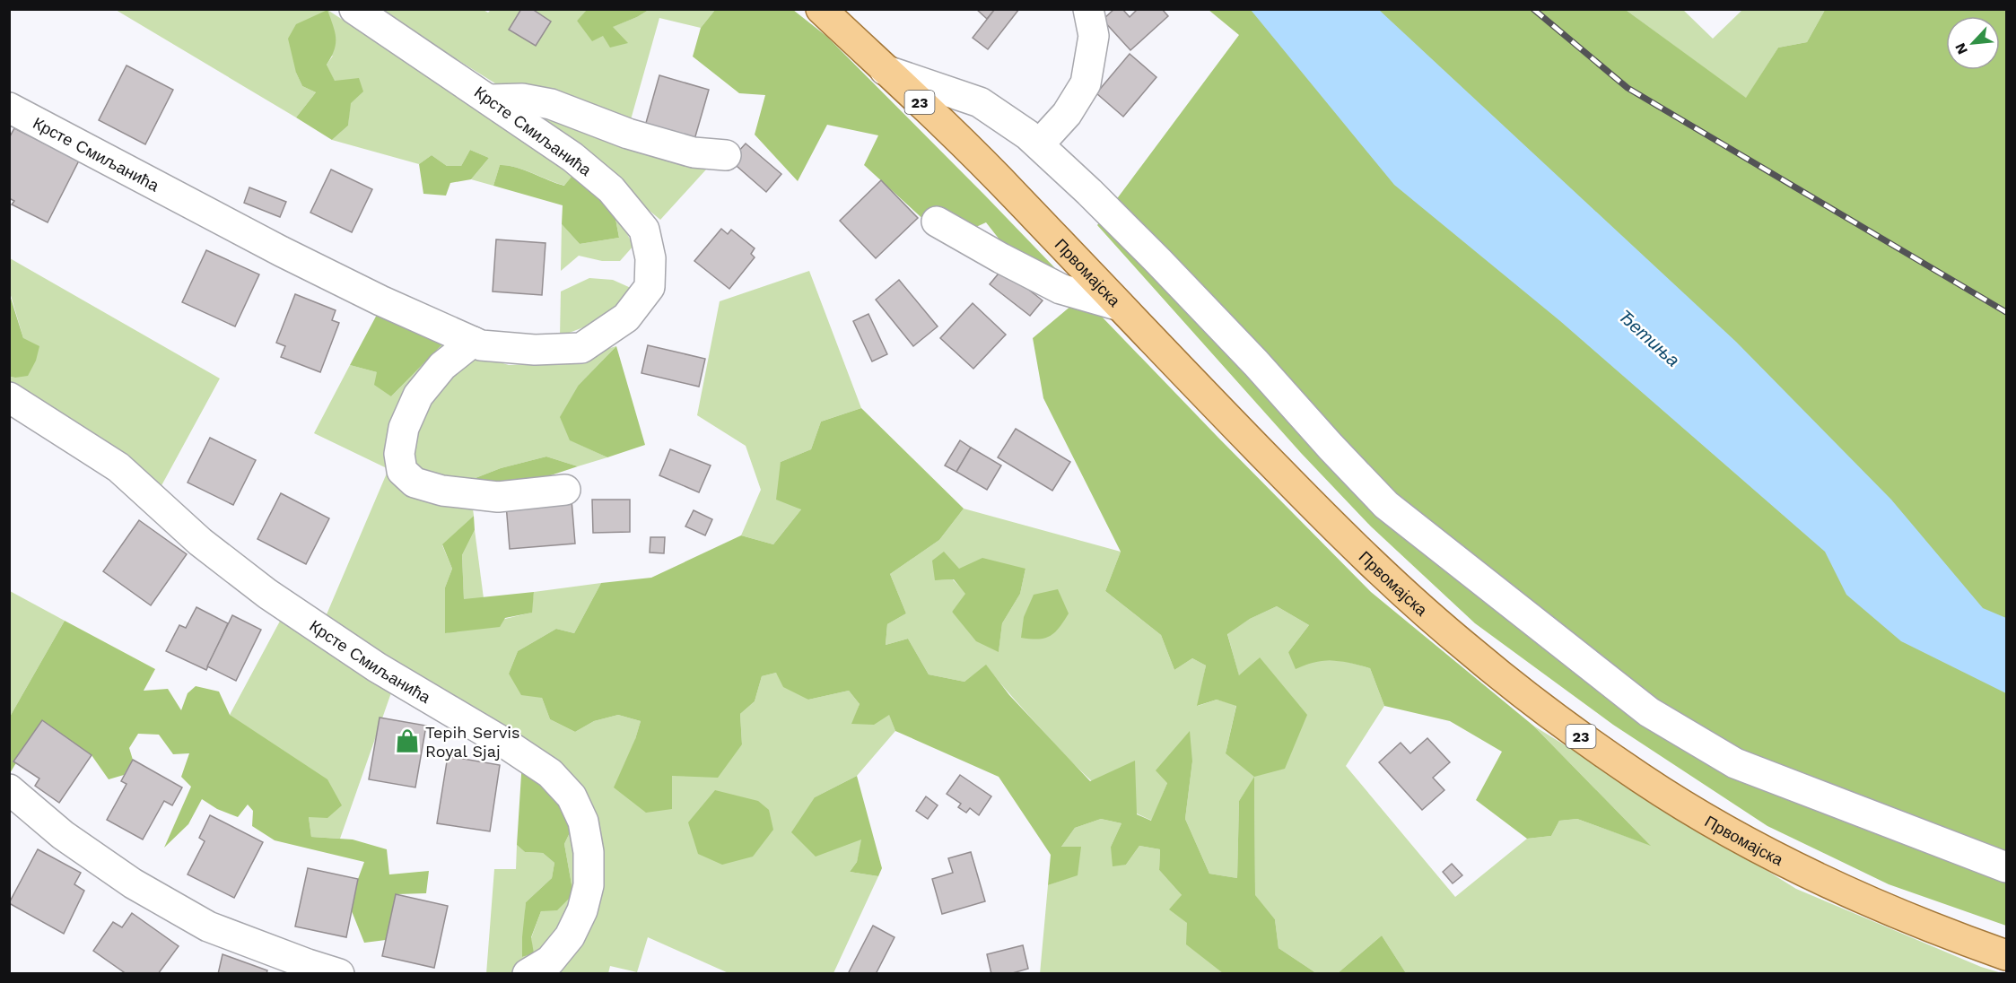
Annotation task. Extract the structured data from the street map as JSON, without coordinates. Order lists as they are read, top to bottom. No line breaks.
{"streets":{"main road":["23","Првомајска"],"street":["Крсте Смиљанића"]},"water":["Ђетиња"],"places":{"shop":["Tepih Servis Royal Sjaj"]},"north":"bottom left"}
